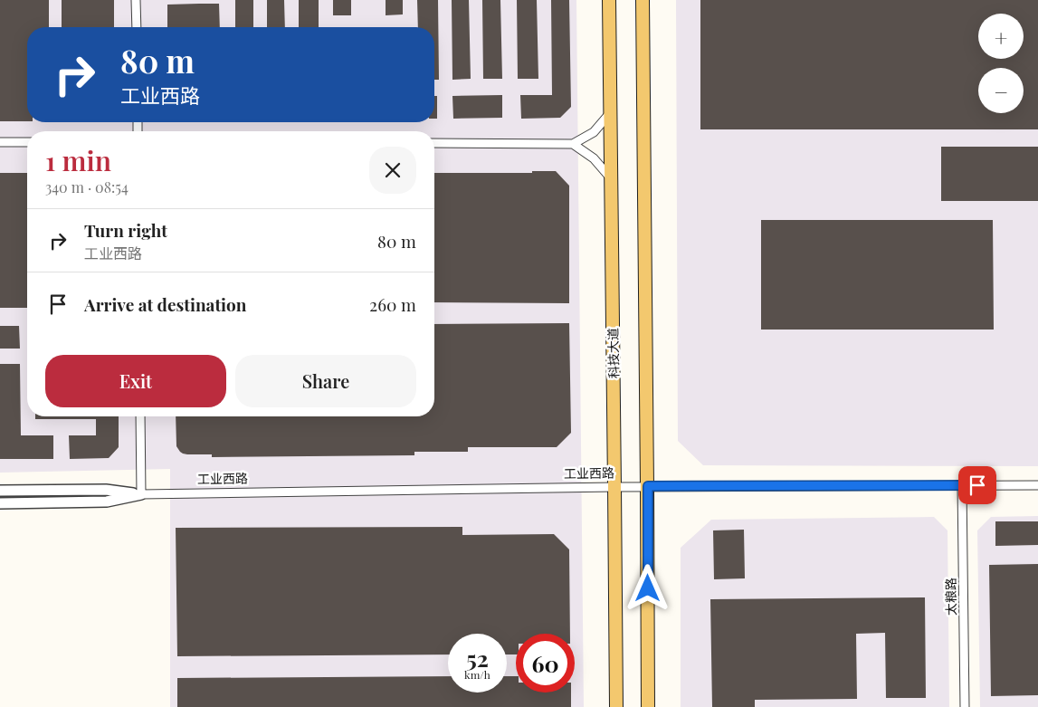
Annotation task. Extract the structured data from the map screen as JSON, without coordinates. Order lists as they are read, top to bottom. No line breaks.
{"streets":{"main road":["科技大道"],"street":["工业西路","太粮路"]},"crossings":[["科技大道","工业西路"],["工业西路","太粮路"]],"page":{"map_buttons":["+","−"],"turn":["80 m","工业西路"],"heading":["1 min","340 m · 08:54"],"list":[{"name":"Turn right","note":"工业西路","value":"80 m"},{"name":"Arrive at destination","value":"260 m"}],"buttons":["Exit","Share"],"speed":"52 km/h","limit":"60"}}
